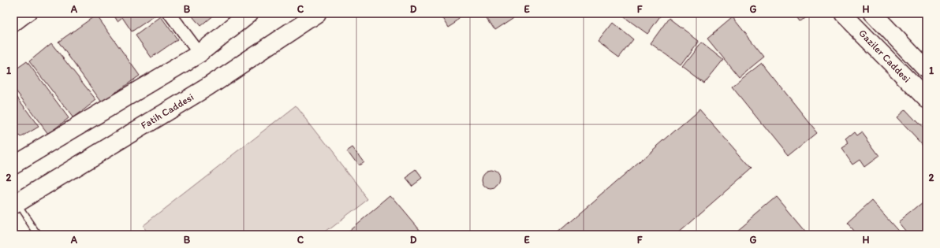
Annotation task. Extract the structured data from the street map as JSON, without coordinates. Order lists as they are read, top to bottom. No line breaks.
{"streets":{"main road":["Gaziler Caddesi","Fatih Caddesi"]},"grid":{"columns":["A","B","C","D","E","F","G","H"],"rows":["1","2"]}}
